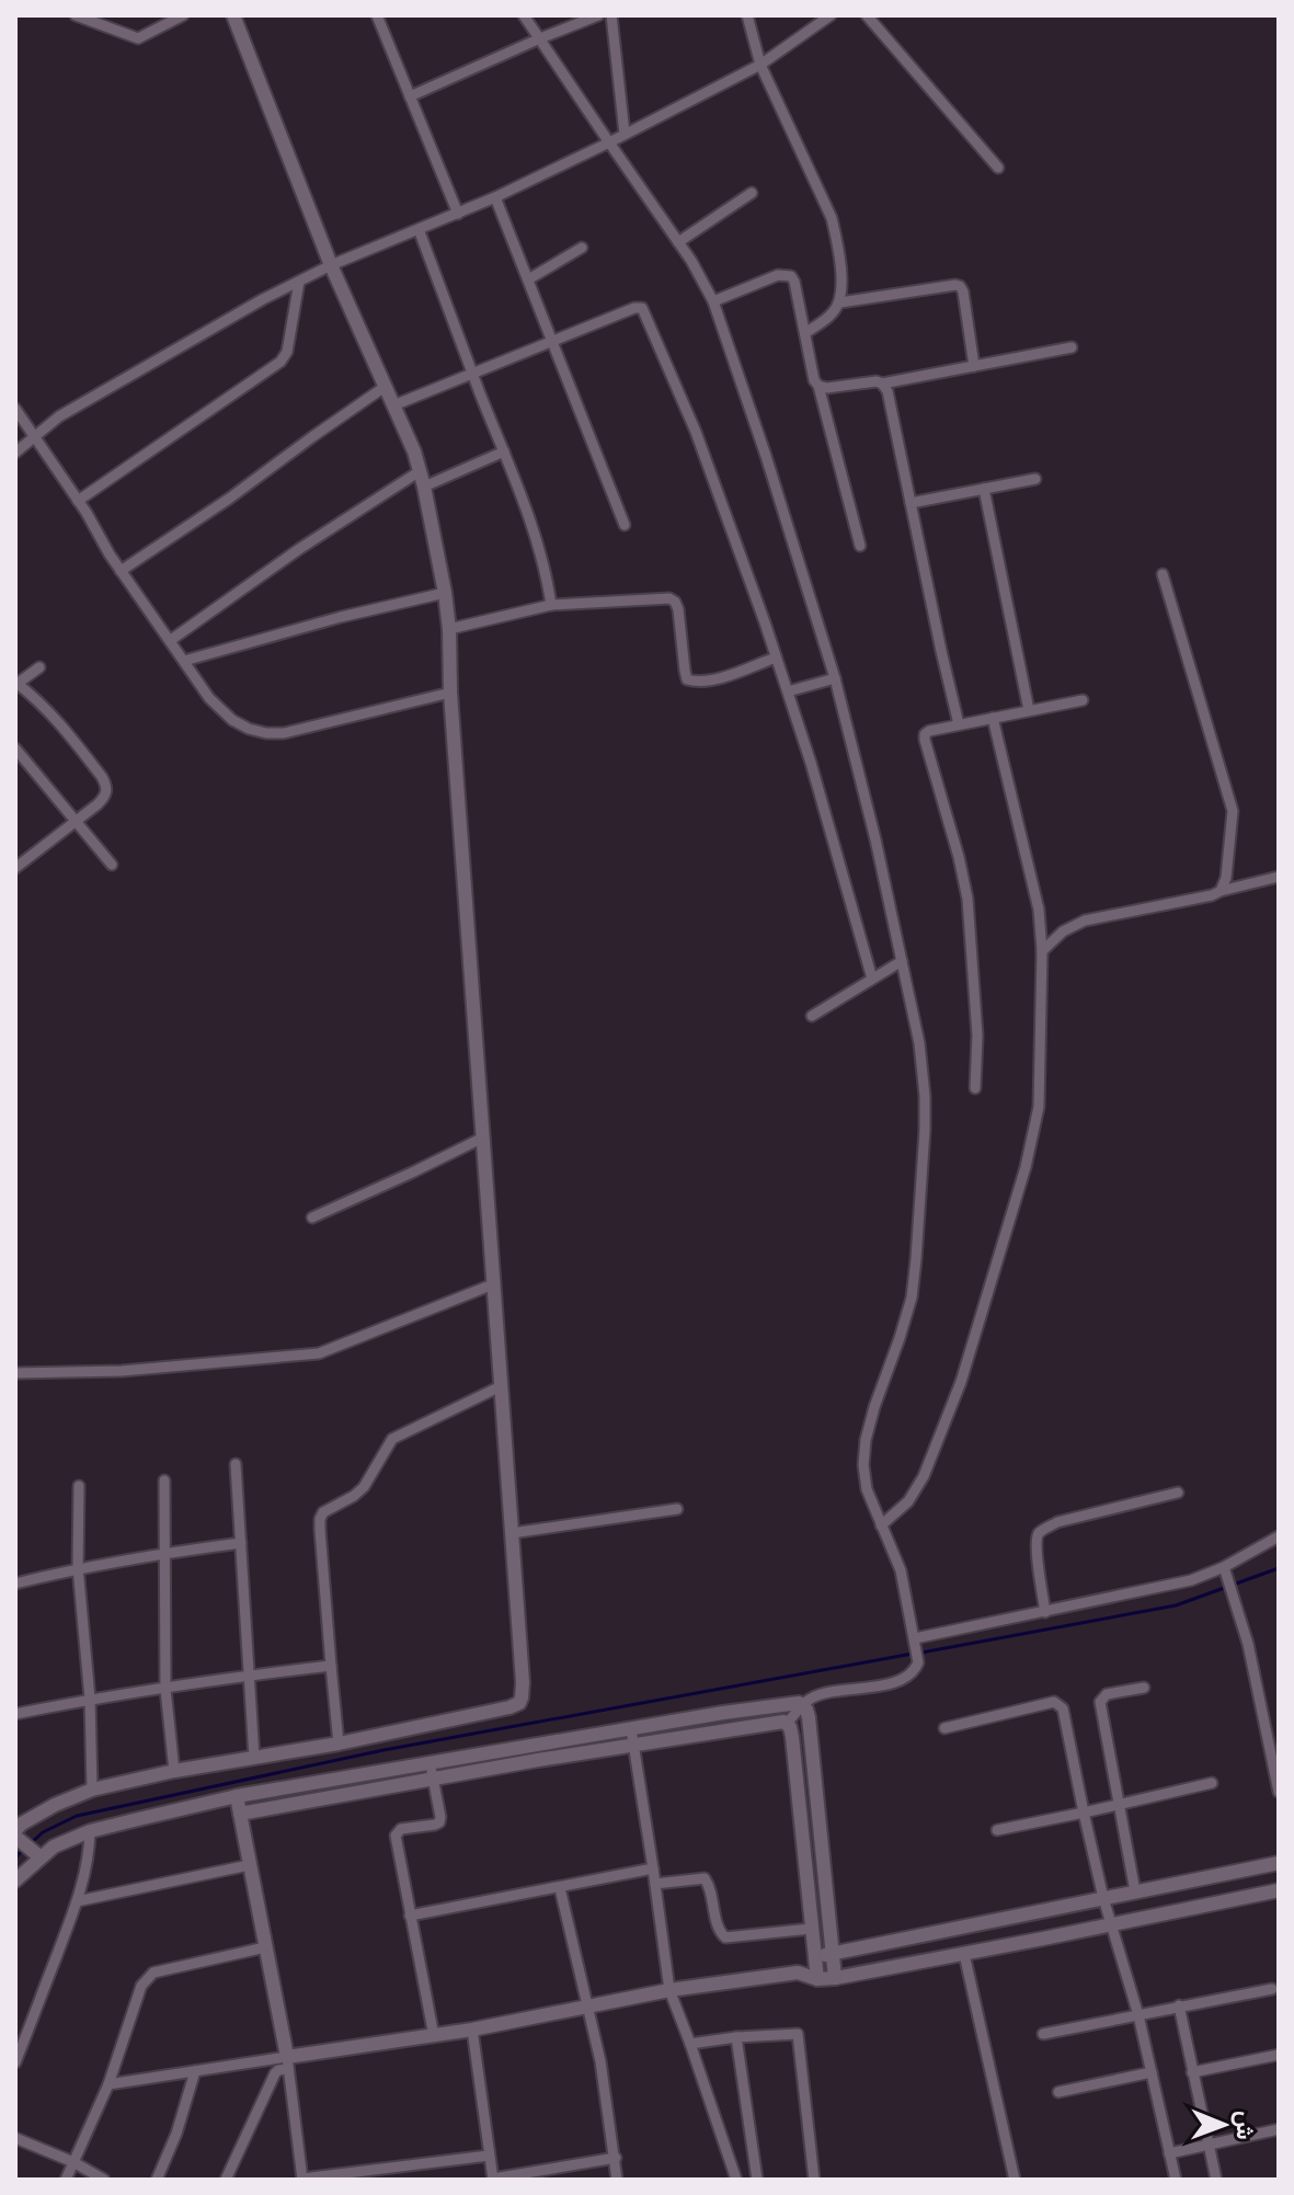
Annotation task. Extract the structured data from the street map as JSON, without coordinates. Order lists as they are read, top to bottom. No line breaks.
{"north":"right"}
